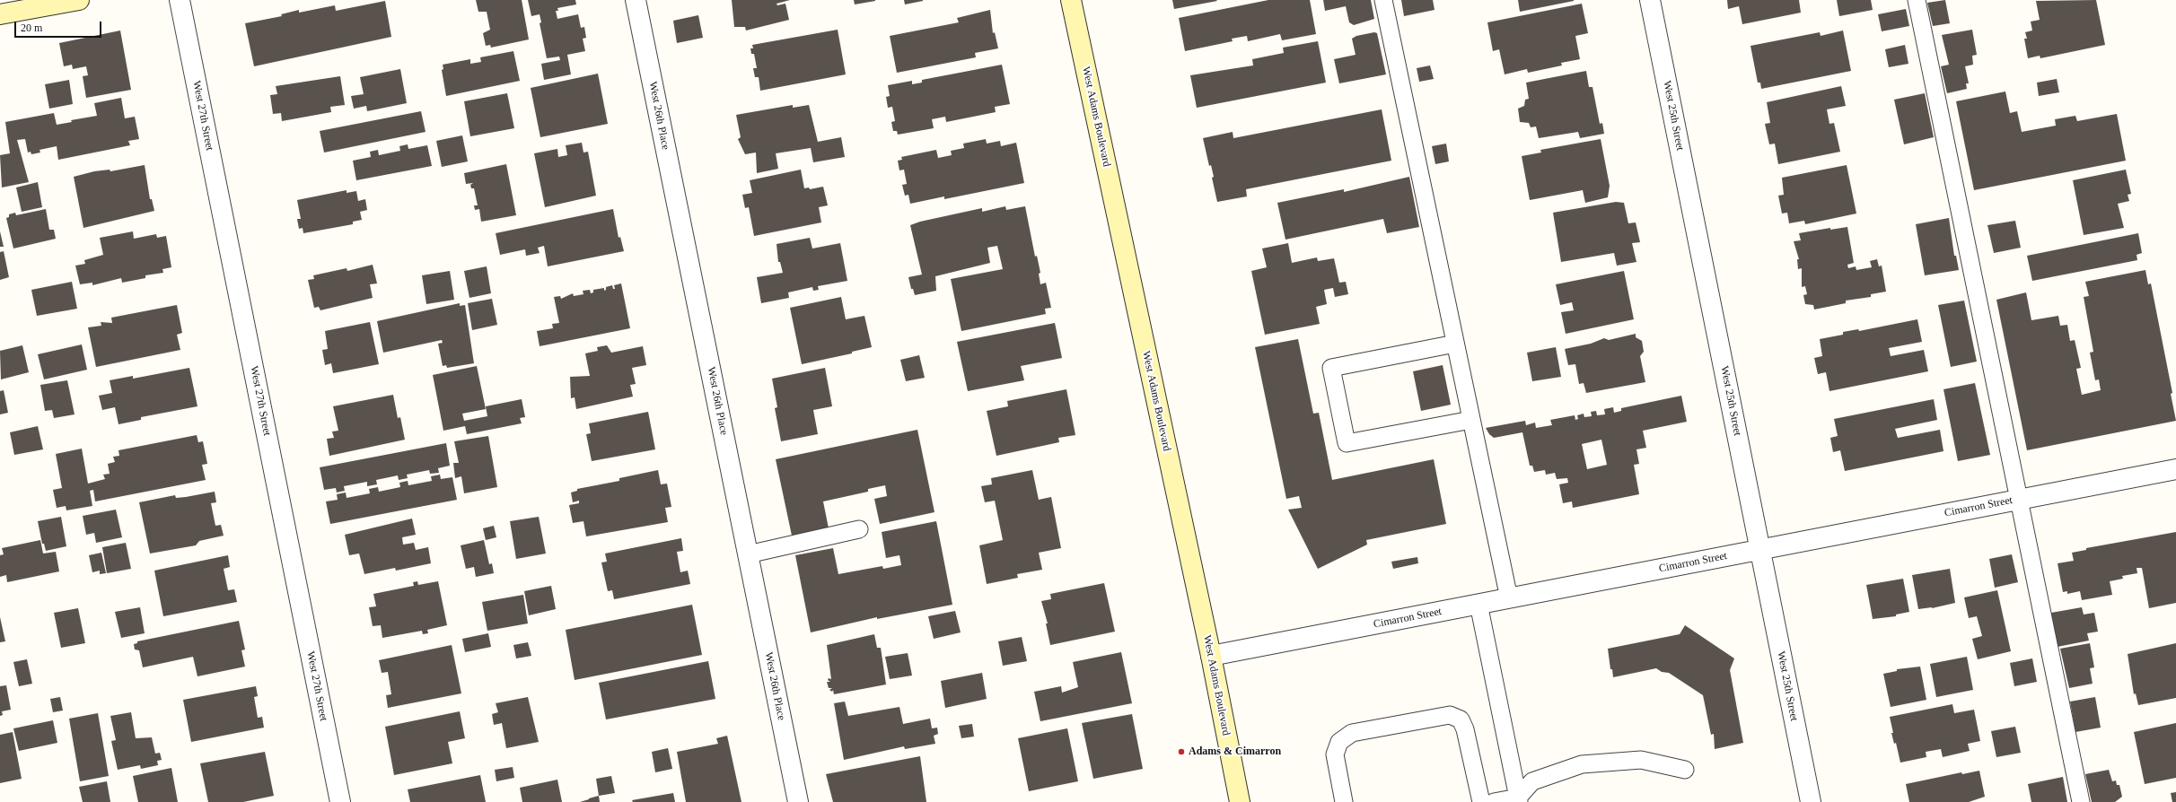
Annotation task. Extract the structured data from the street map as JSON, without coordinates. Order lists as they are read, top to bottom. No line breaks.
{"streets":{"main road":["West Adams Boulevard"],"street":["West 27th Street","West 26th Place","West 25th Street","Cimarron Street"]},"crossings":[["West 25th Street","Cimarron Street"],["West Adams Boulevard","Cimarron Street"]],"places":["Adams & Cimarron"],"scale_bar":"20 m"}
